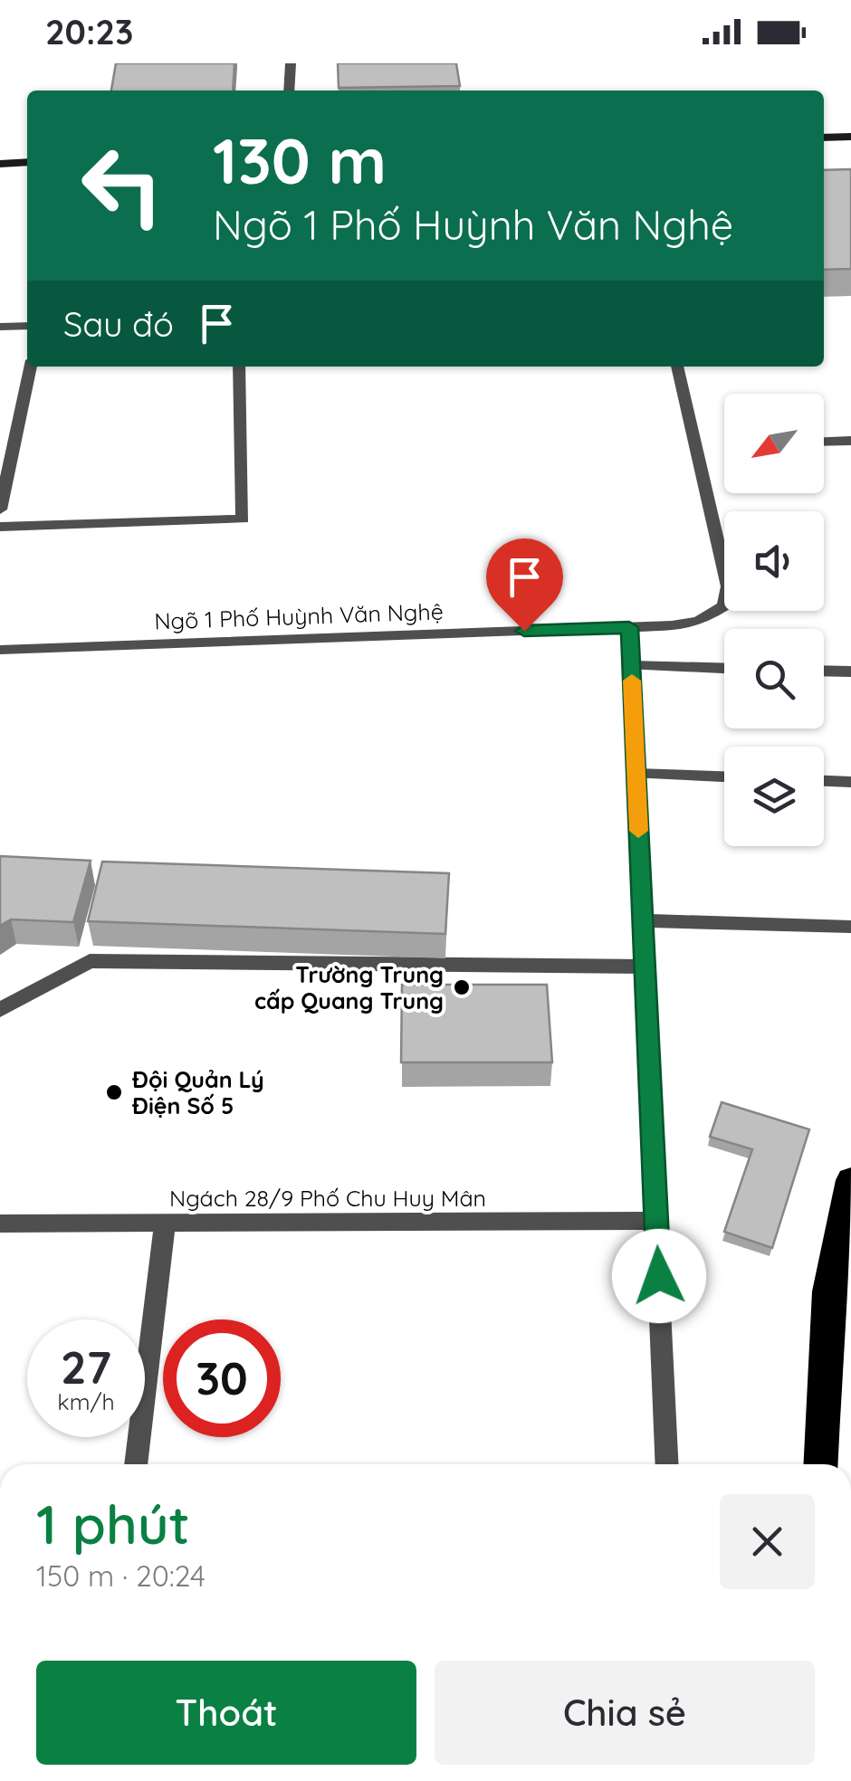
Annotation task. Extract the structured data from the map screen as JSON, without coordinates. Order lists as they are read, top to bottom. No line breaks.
{"streets":{"street":["Ngõ 1 Phố Huỳnh Văn Nghệ","Ngách 28/9 Phố Chu Huy Mân"]},"places":["Trường Trung cấp Quang Trung","Đội Quản Lý Điện Số 5"],"north":"bottom left","page":{"status":"20:23","turn":["130 m","Ngõ 1 Phố Huỳnh Văn Nghệ"],"then":"Sau đó","speed":"27 km/h","limit":"30","heading":["1 phút","150 m · 20:24"],"buttons":["Thoát","Chia sẻ"]}}
